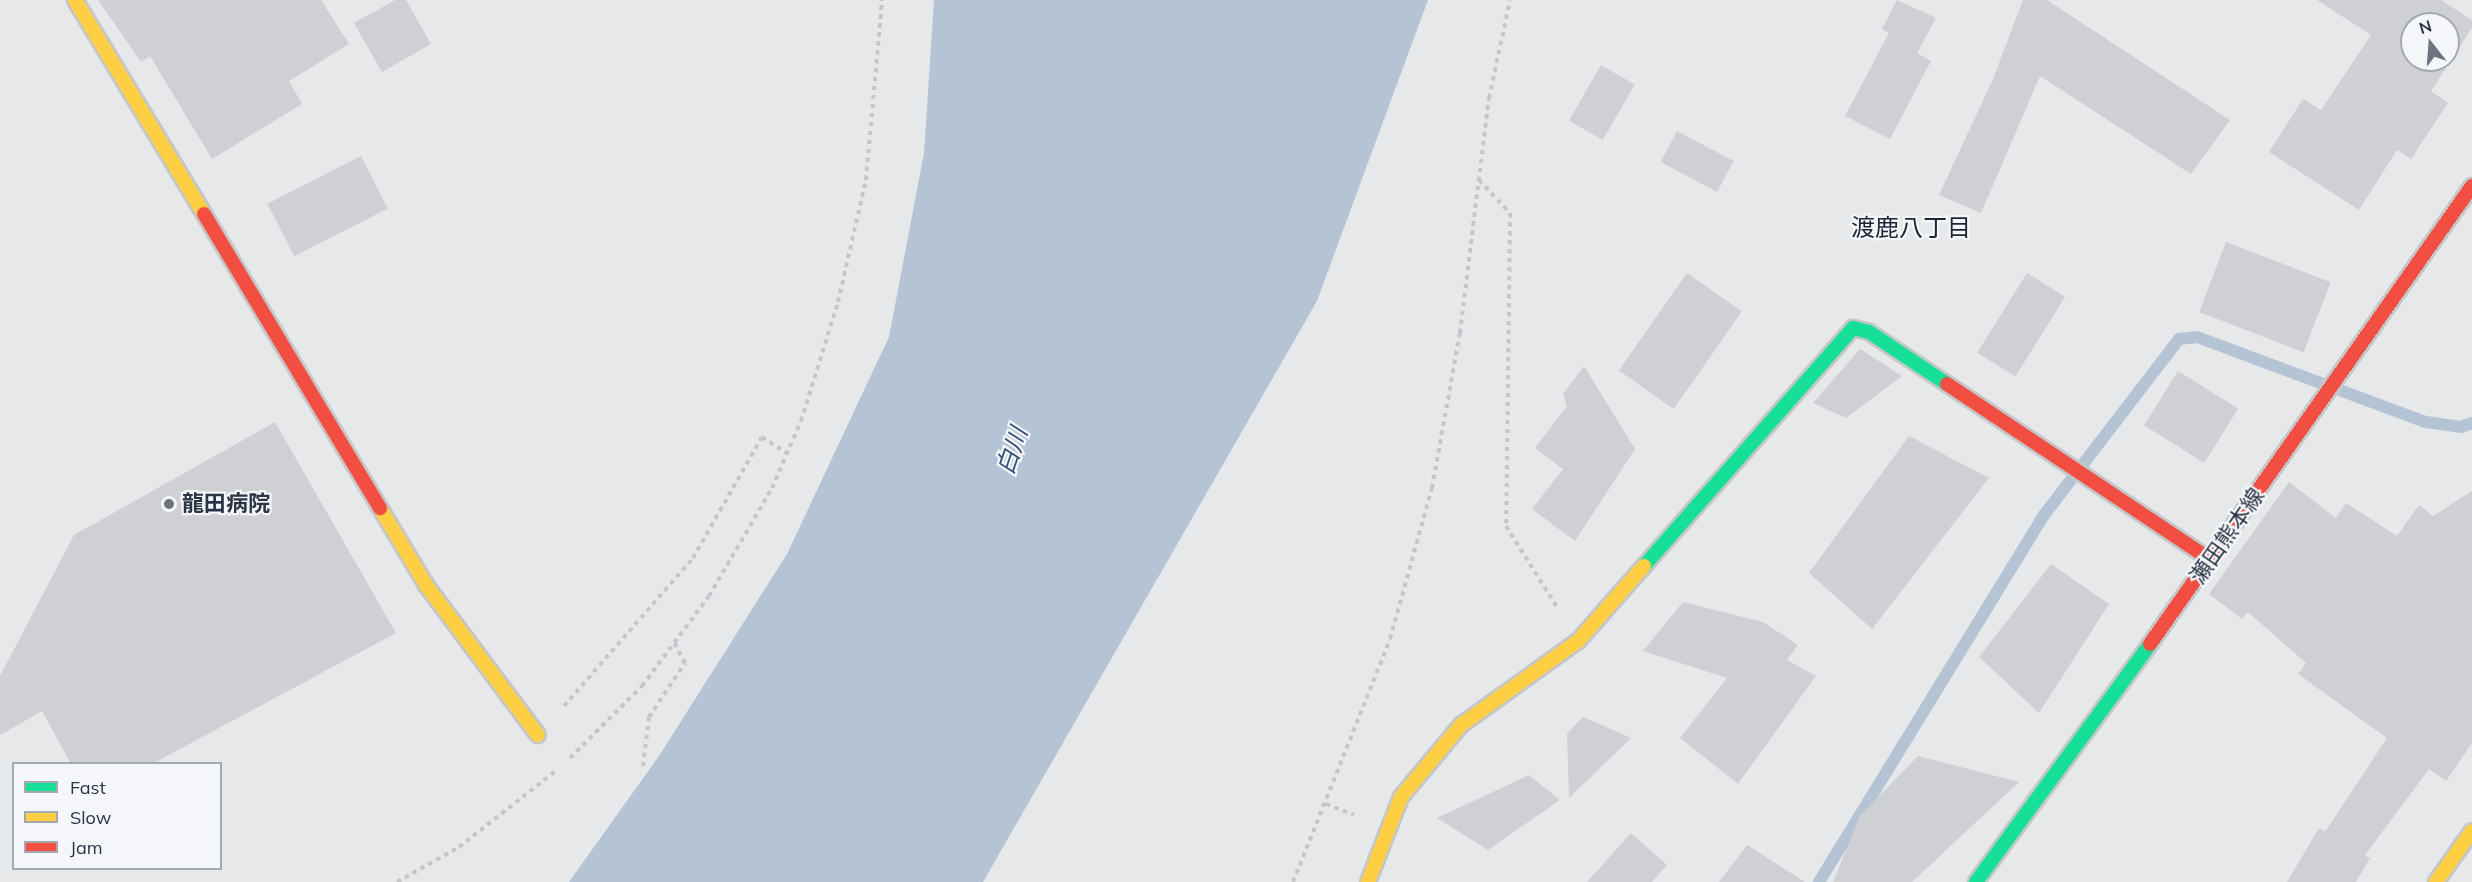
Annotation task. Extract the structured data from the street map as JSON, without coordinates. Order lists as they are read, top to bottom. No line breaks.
{"streets":{"street":["瀬田熊本線"]},"districts":["渡鹿八丁目"],"water":["白川"],"places":["龍田病院"],"legend":["Fast","Slow","Jam"],"north":"top"}
